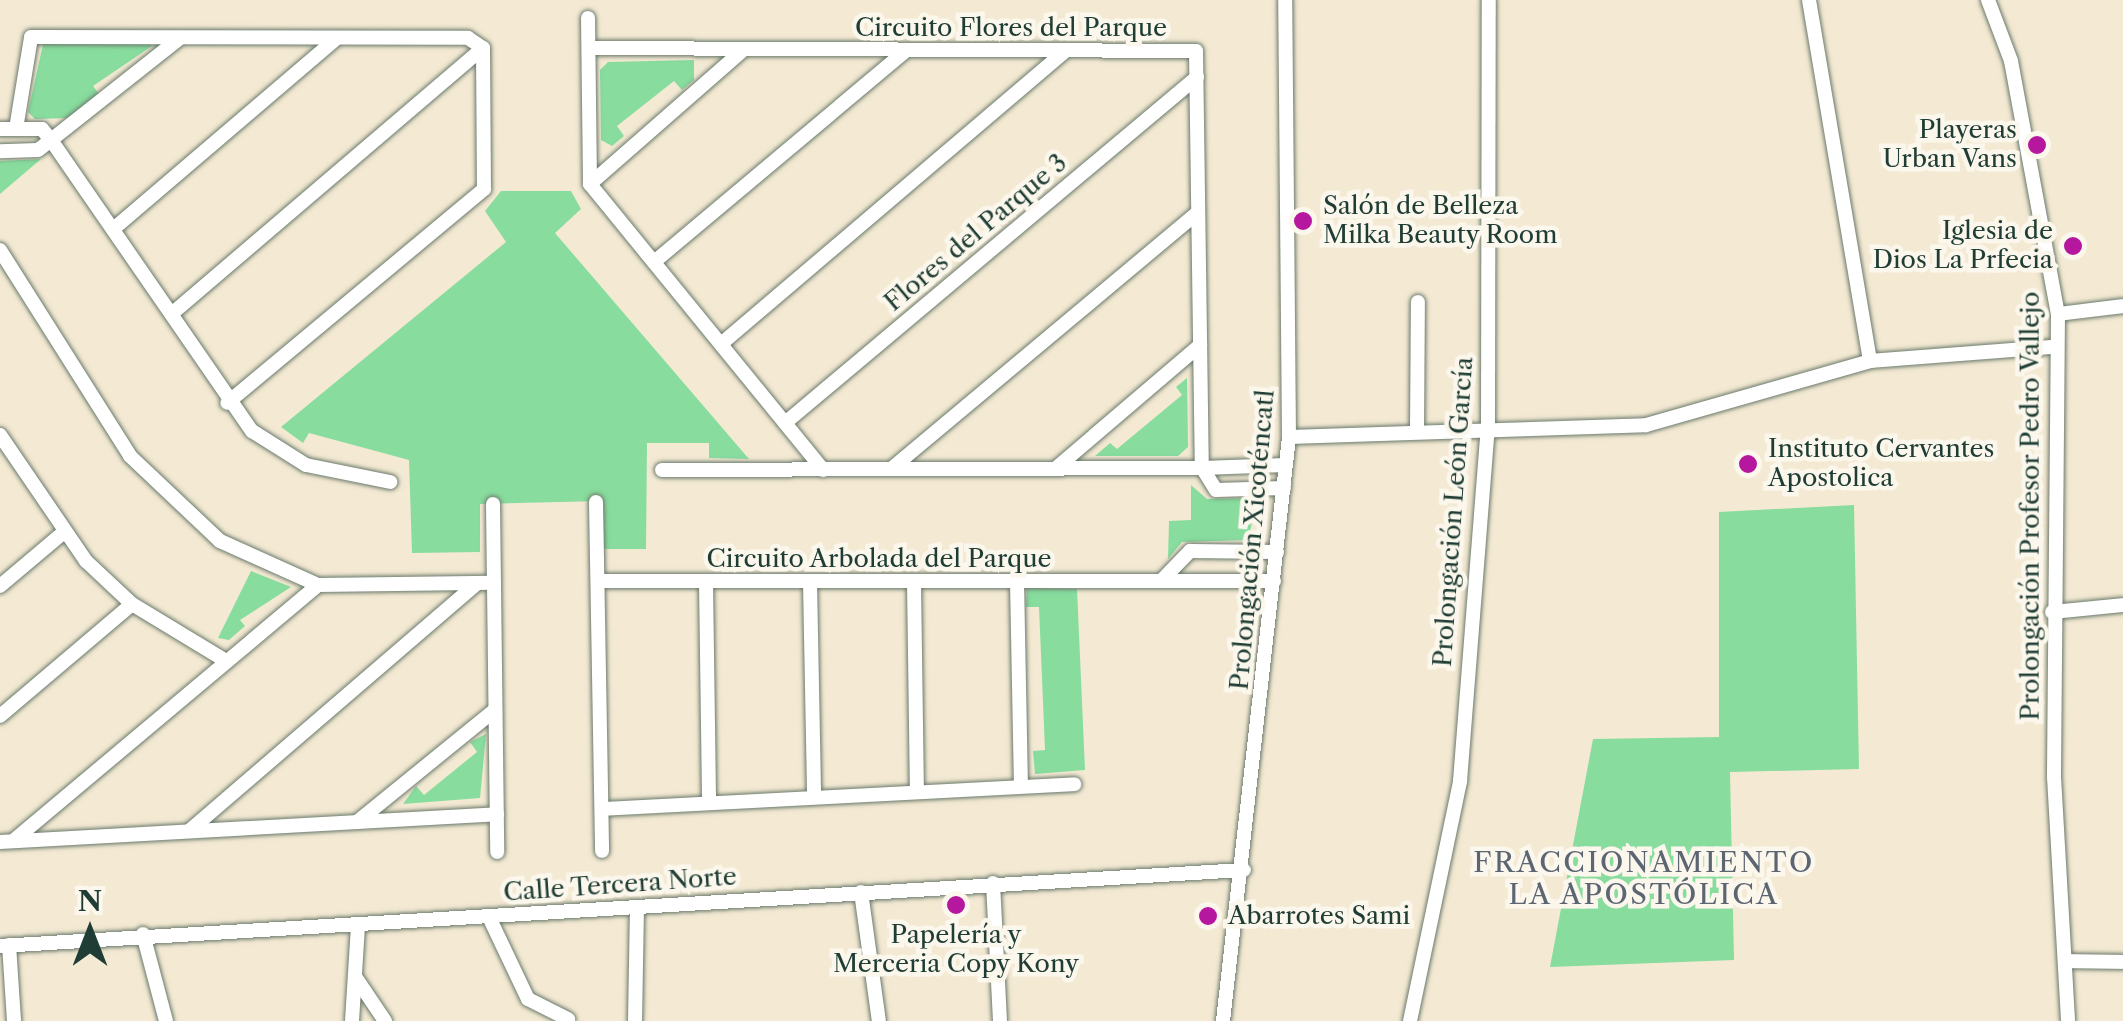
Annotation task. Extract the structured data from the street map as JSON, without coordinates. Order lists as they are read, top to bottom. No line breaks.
{"streets":{"street":["Circuito Flores del Parque","Flores del Parque 3","Prolongación Profesor Pedro Vallejo","Prolongación León García","Prolongación Xicoténcatl","Circuito Arbolada del Parque","Calle Tercera Norte"]},"crossings":[["Circuito Flores del Parque","Flores del Parque 3"],["Prolongación Xicoténcatl","Circuito Arbolada del Parque"],["Prolongación Xicoténcatl","Calle Tercera Norte"]],"districts":["FRACCIONAMIENTO LA APOSTÓLICA"],"places":["Playeras Urban Vans","Salón de Belleza Milka Beauty Room","Iglesia de Dios La Prfecia","Instituto Cervantes Apostolica","Papelería y Merceria Copy Kony","Abarrotes Sami"],"north":"top"}
